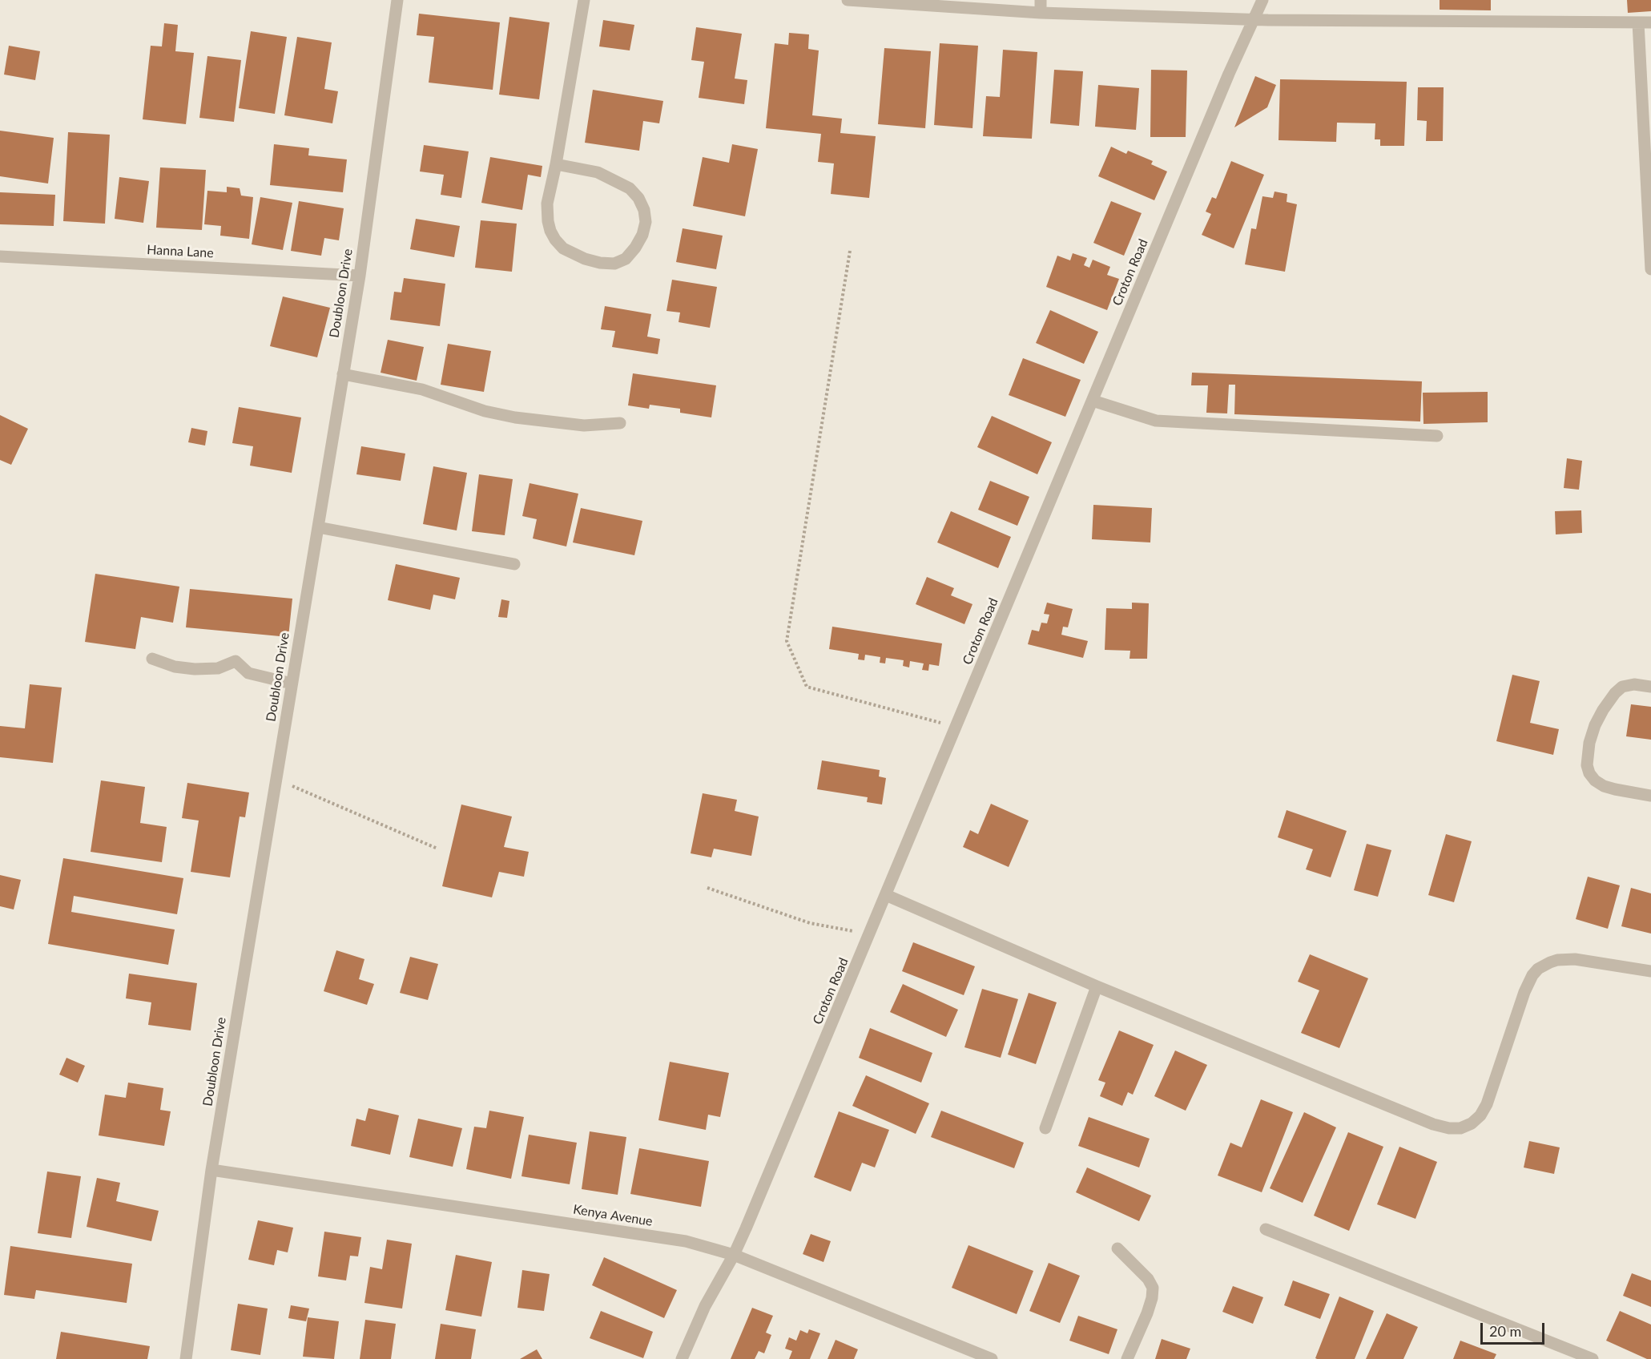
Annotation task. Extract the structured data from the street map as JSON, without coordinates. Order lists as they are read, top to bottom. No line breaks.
{"streets":{"street":["Hanna Lane","Croton Road","Doubloon Drive","Kenya Avenue"]},"crossings":[["Hanna Lane","Doubloon Drive"],["Croton Road","Kenya Avenue"],["Doubloon Drive","Kenya Avenue"]],"scale_bar":"20 m"}
